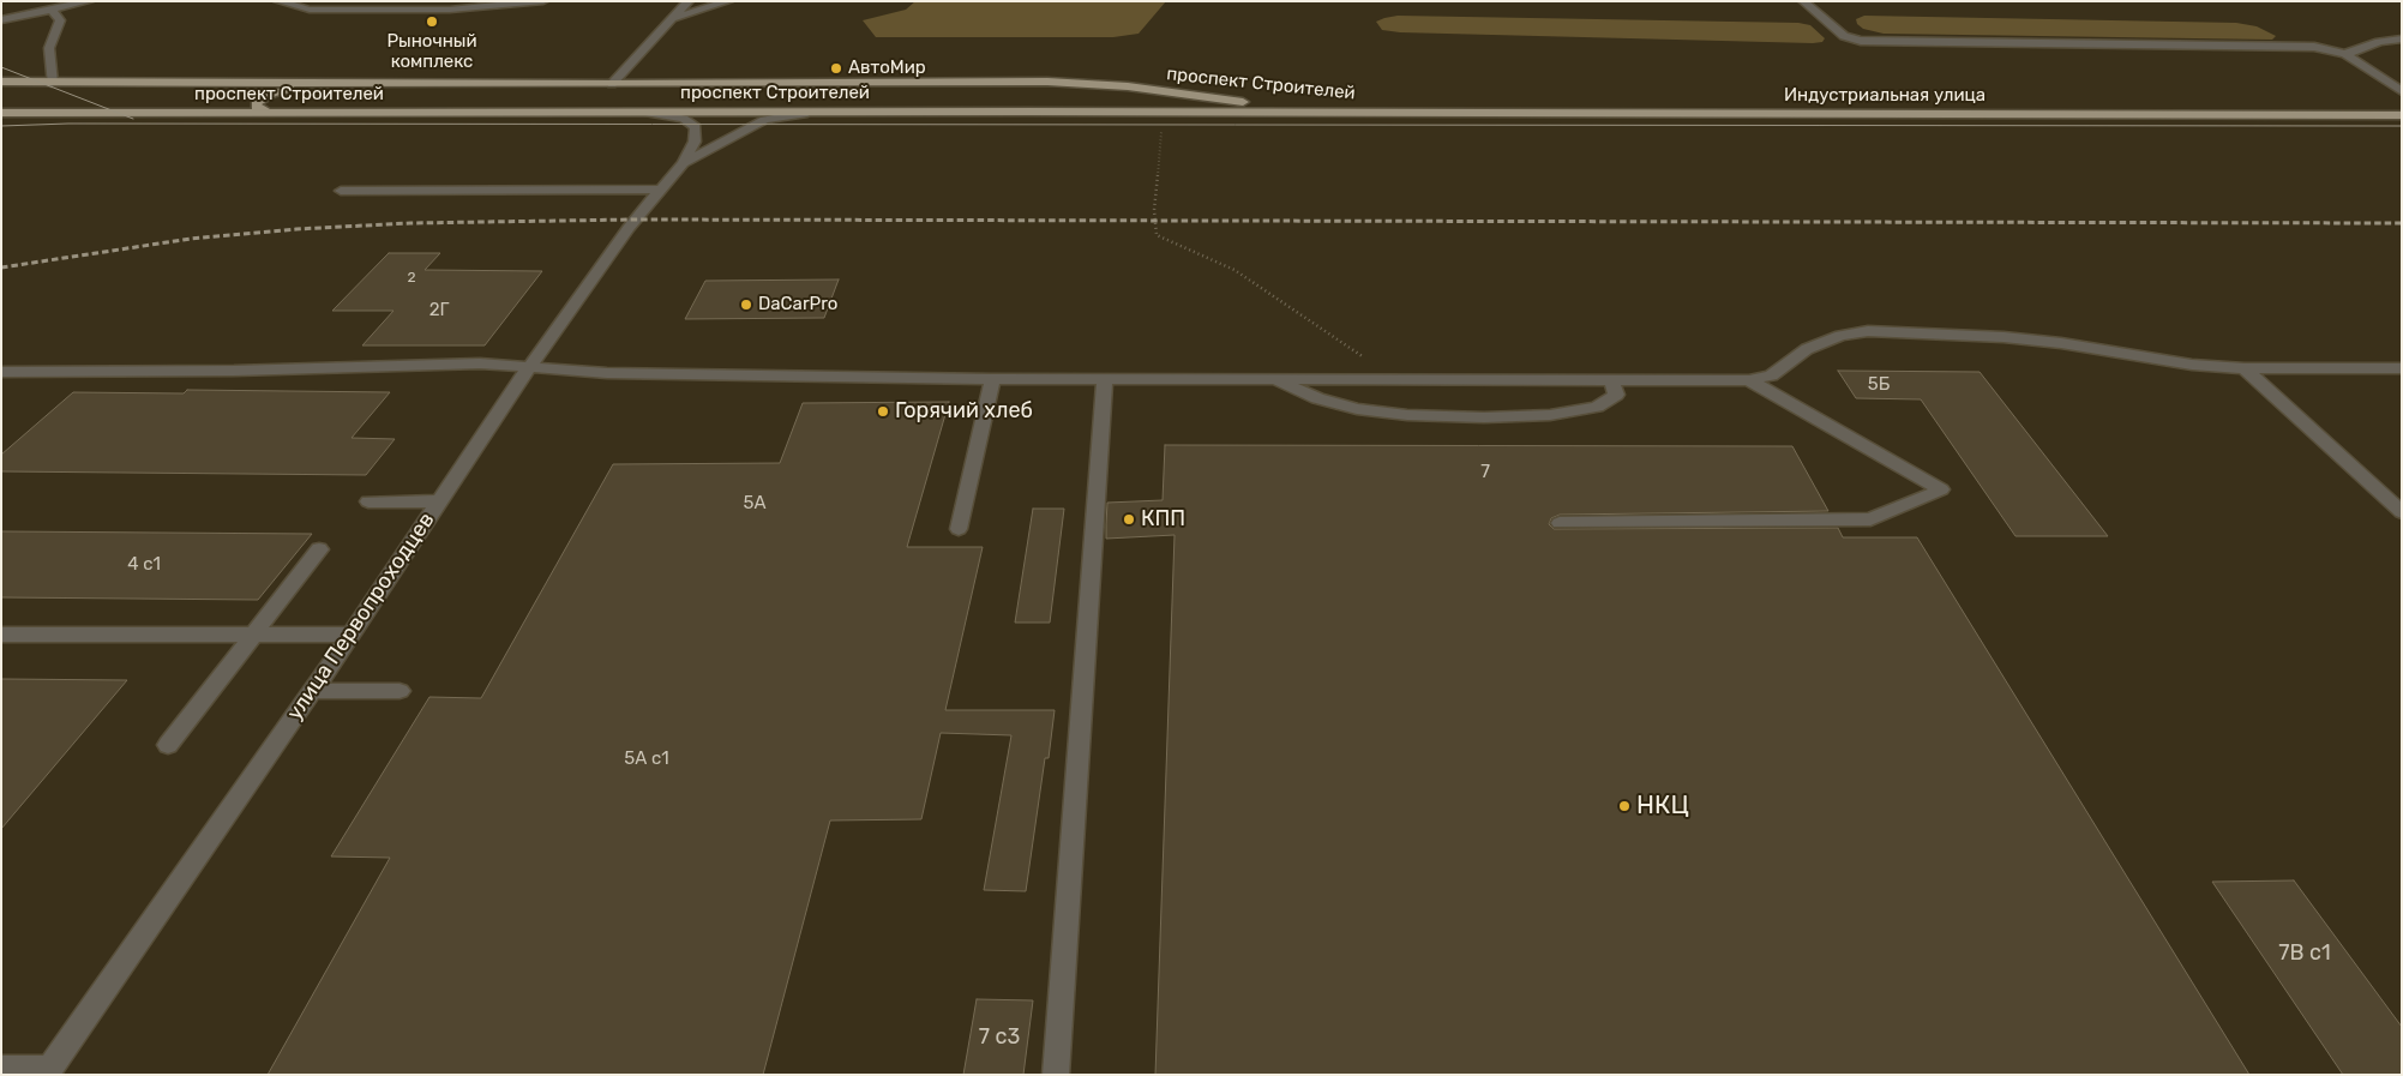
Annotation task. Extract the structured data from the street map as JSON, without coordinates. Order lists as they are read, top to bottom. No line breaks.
{"streets":{"main road":["проспект Строителей","Индустриальная улица"],"street":["улица Первопроходцев"]},"crossings":[["проспект Строителей","Индустриальная улица"],["проспект Строителей","улица Первопроходцев"]],"places":["Рыночный комплекс","АвтоМир","DaCarPro","Горячий хлеб","КПП","НКЦ"],"house_numbers":["2","2Г","5Б","7","5А","4 с1","5А с1","7В с1","7 с3"]}
